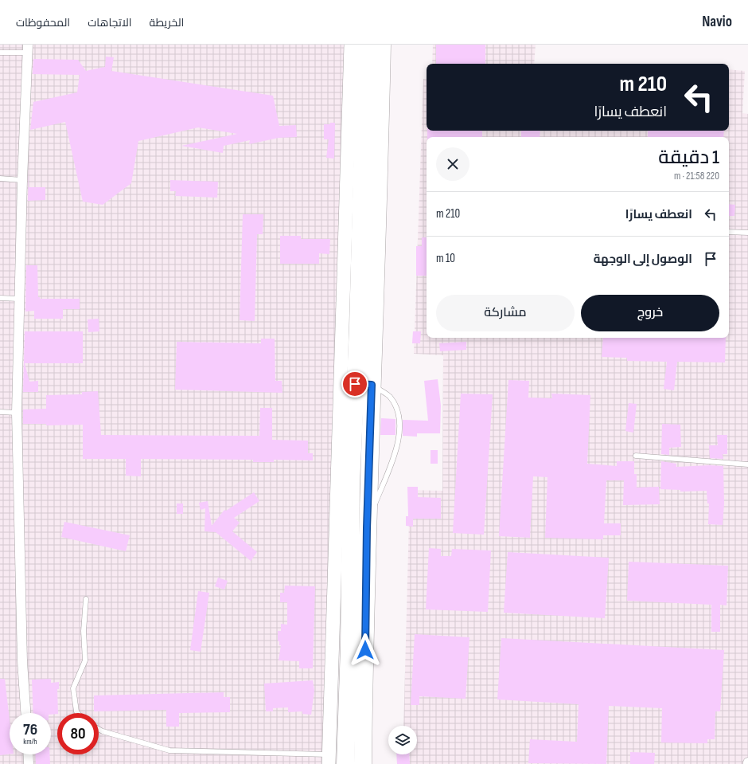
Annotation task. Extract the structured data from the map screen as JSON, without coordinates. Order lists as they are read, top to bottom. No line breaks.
{"page":{"header":"Navio","nav":["الخريطة","الاتجاهات","المحفوظات"],"turn":["210 m","انعطف يسارًا"],"heading":["1 دقيقة","220 m · 21:58"],"list":[{"name":"انعطف يسارًا","value":"210 m"},{"name":"الوصول إلى الوجهة","value":"10 m"}],"buttons":["خروج","مشاركة"],"speed":"76 km/h","limit":"80"}}
